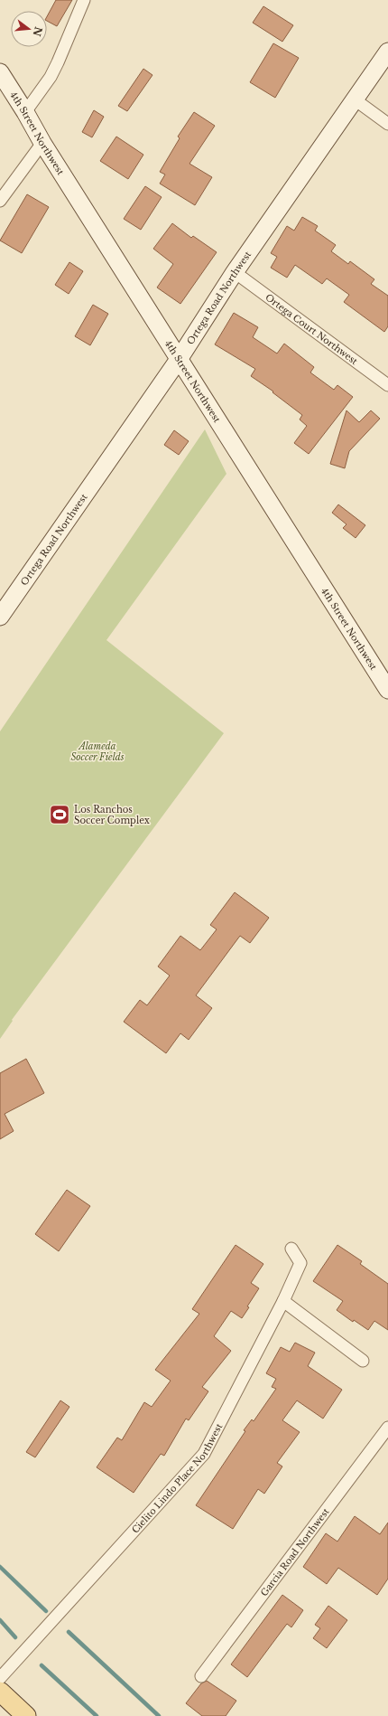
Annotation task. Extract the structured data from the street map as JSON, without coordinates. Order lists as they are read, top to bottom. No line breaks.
{"streets":{"main road":["4th Street Northwest","Ortega Road Northwest"],"street":["Ortega Court Northwest","Cielito Lindo Place Northwest","Garcia Road Northwest"]},"crossings":[["4th Street Northwest","Ortega Road Northwest"],["Ortega Road Northwest","Ortega Court Northwest"]],"parks":["Alameda Soccer Fields"],"places":{"sports":["Los Ranchos Soccer Complex"]},"north":"right"}
